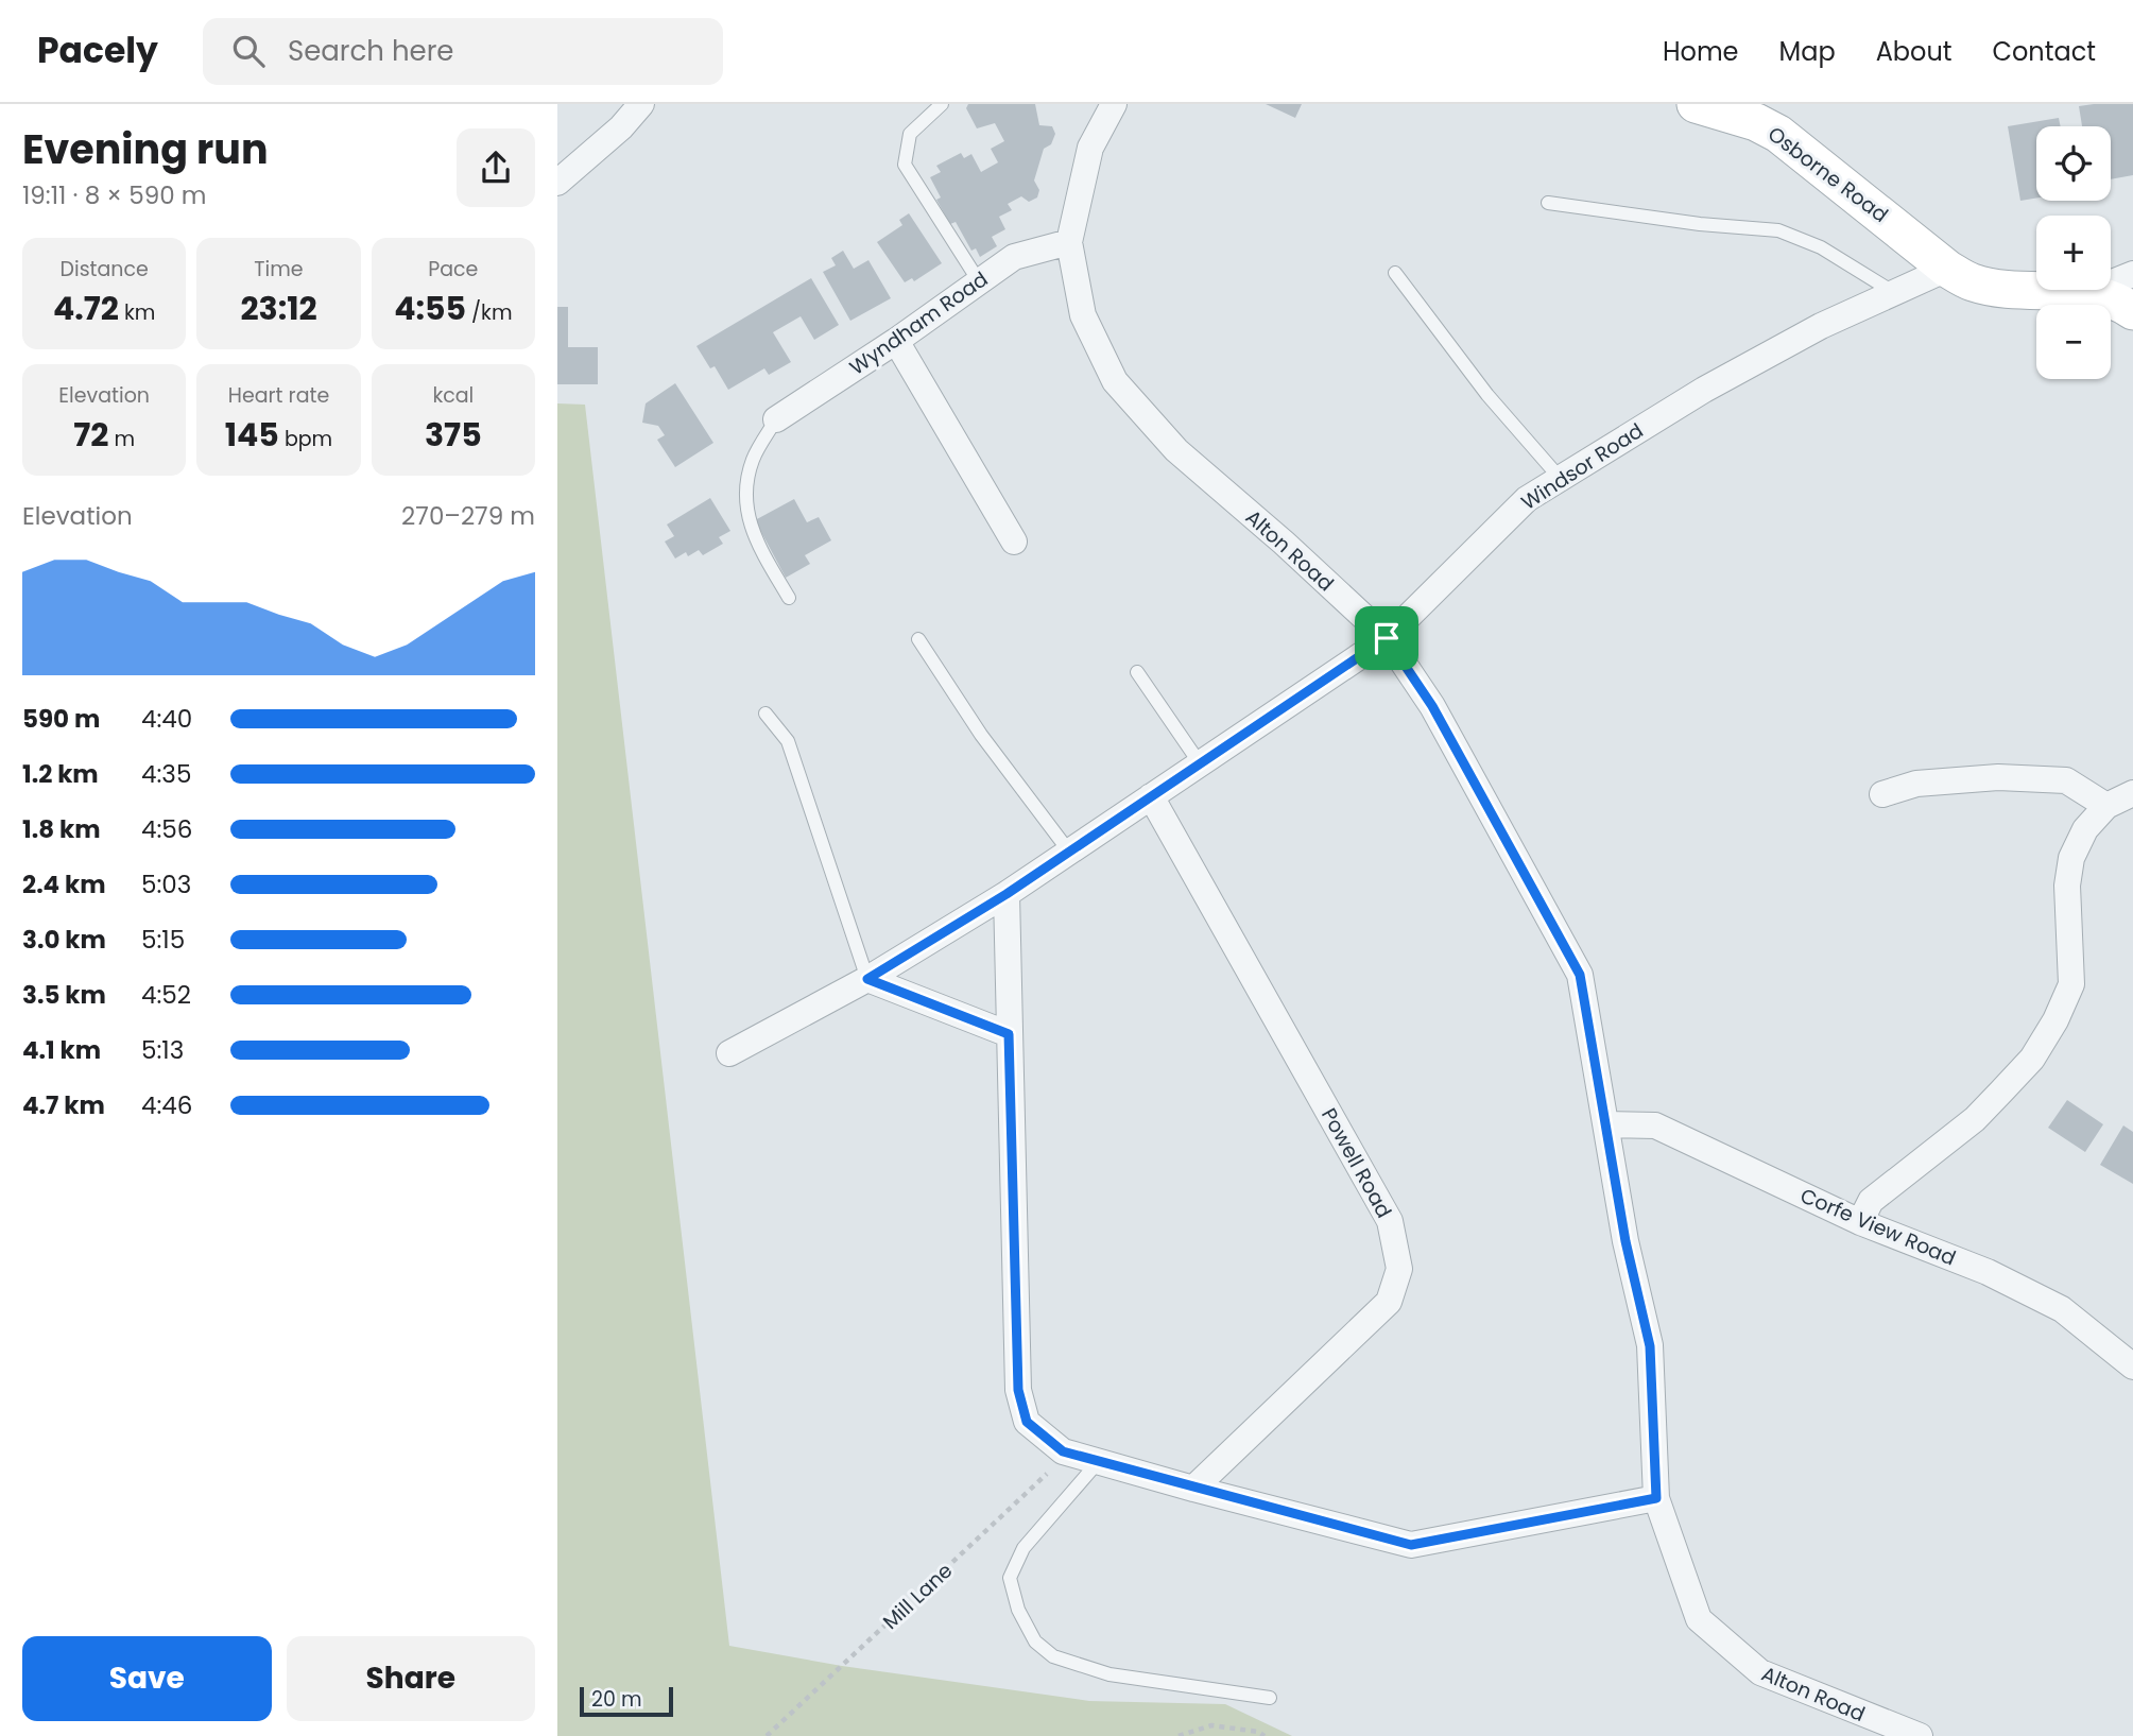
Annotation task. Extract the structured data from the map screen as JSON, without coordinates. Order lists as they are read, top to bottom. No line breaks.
{"streets":{"street":["Osborne Road","Wyndham Road","Windsor Road","Alton Road","Powell Road","Corfe View Road"],"path":["Mill Lane"]},"crossings":[["Osborne Road","Windsor Road"],["Wyndham Road","Alton Road"],["Windsor Road","Alton Road"],["Windsor Road","Powell Road"],["Alton Road","Corfe View Road"]],"scale_bar":"20 m","page":{"header":"Pacely","search":"Search here","nav":["Home","Map","About","Contact"],"heading":["Evening run","19:11 · 8 × 590 m"],"map_buttons":["+","−"],"stats":[["Distance","4.72 km"],["Time","23:12"],["Pace","4:55 /km"],["Elevation","72 m"],["Heart rate","145 bpm"],["kcal","375"]],"chart":["Elevation","270–279 m"],"list":[{"name":"590 m","note":"4:40"},{"name":"1.2 km","note":"4:35"},{"name":"1.8 km","note":"4:56"},{"name":"2.4 km","note":"5:03"},{"name":"3.0 km","note":"5:15"},{"name":"3.5 km","note":"4:52"},{"name":"4.1 km","note":"5:13"},{"name":"4.7 km","note":"4:46"}],"buttons":["Save","Share"],"scale":"20 m"}}
